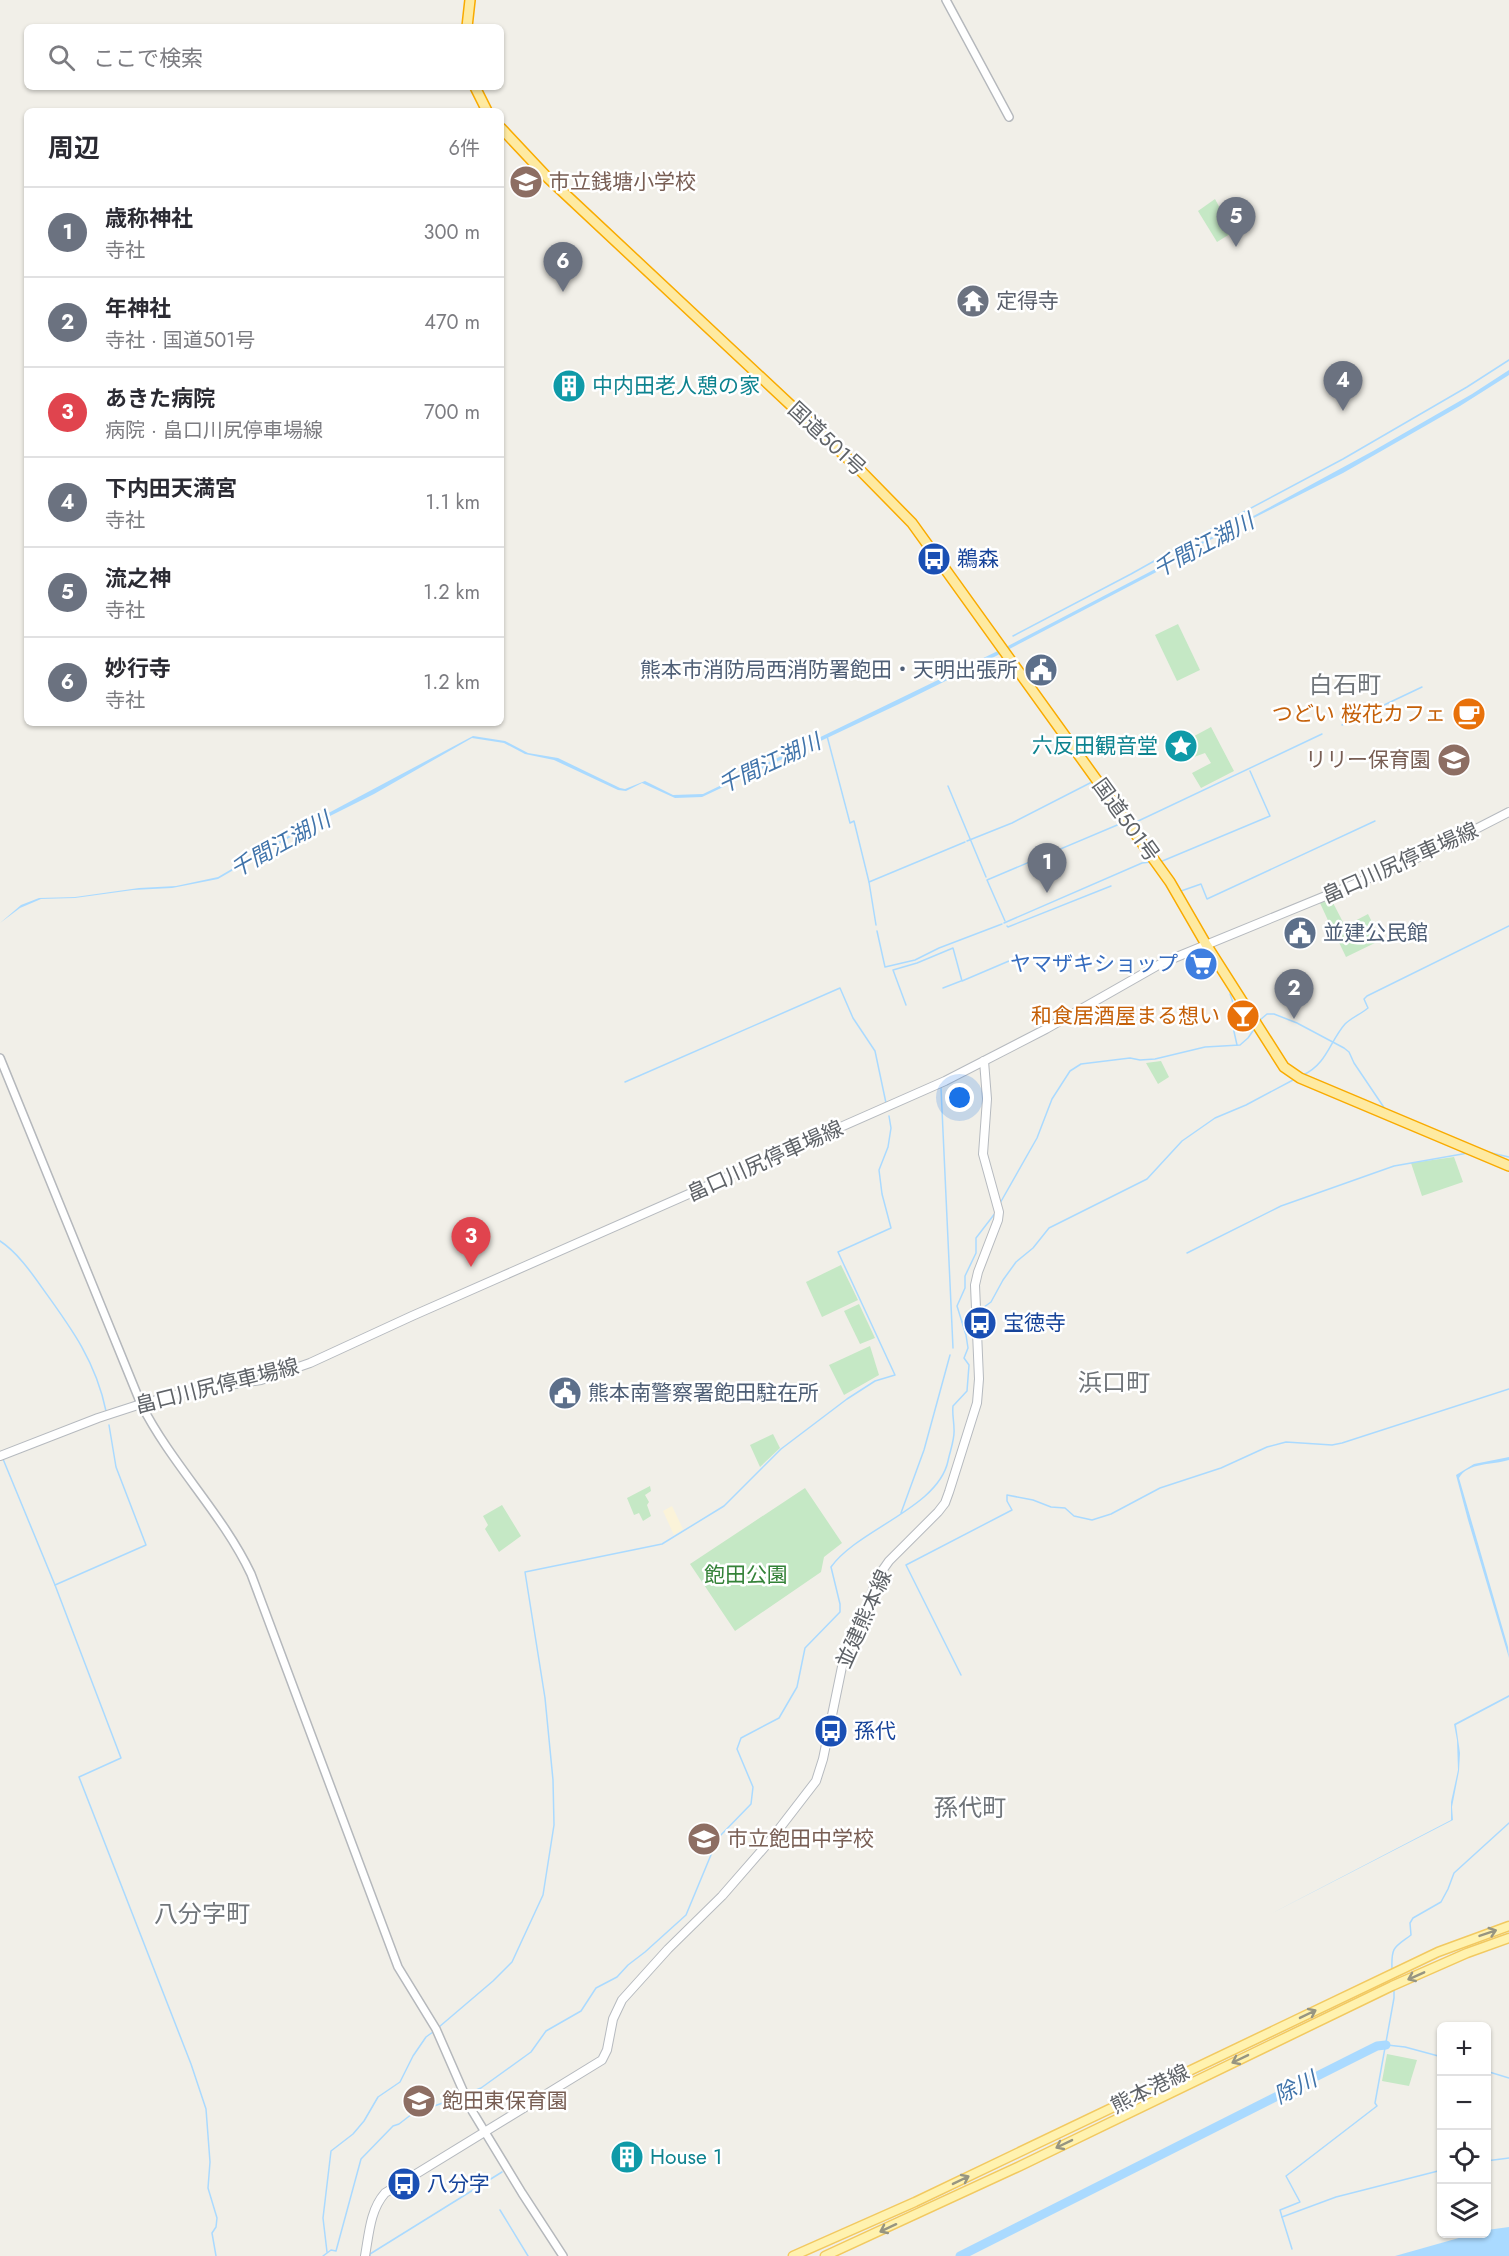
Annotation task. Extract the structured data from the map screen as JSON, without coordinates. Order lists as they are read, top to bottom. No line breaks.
{"streets":{"highway":["国道501号"],"main road":["畠口川尻停車場線","並建熊本線","熊本港線"]},"crossings":[["国道501号","畠口川尻停車場線"],["畠口川尻停車場線","並建熊本線"]],"districts":["白石町","浜口町","孫代町","八分字町"],"water":["千間江湖川","除川"],"parks":["飽田公園"],"places":{"school or university":["市立銭塘小学校","リリー保育園","市立飽田中学校","飽田東保育園"],"temple":["定得寺"],"building":["中内田老人憩の家","House 1"],"bus stop":["鵜森","宝徳寺","孫代","八分字"],"public building":["熊本市消防局西消防署飽田・天明出張所","並建公民館","熊本南警察署飽田駐在所"],"cafe":["つどい 桜花カフェ"],"place":["六反田観音堂"],"supermarket":["ヤマザキショップ"],"bar":["和食居酒屋まる想い"]},"page":{"search":"ここで検索","heading":["周辺","6件"],"list":[{"mark":"1","name":"歳称神社","note":"寺社","value":"300 m"},{"mark":"2","name":"年神社","note":"寺社 · 国道501号","value":"470 m"},{"mark":"3","name":"あきた病院","note":"病院 · 畠口川尻停車場線","value":"700 m"},{"mark":"4","name":"下内田天満宮","note":"寺社","value":"1.1 km"},{"mark":"5","name":"流之神","note":"寺社","value":"1.2 km"},{"mark":"6","name":"妙行寺","note":"寺社","value":"1.2 km"}],"pins":["5","6","4","1","2","3"],"map_buttons":["+","−"]}}
